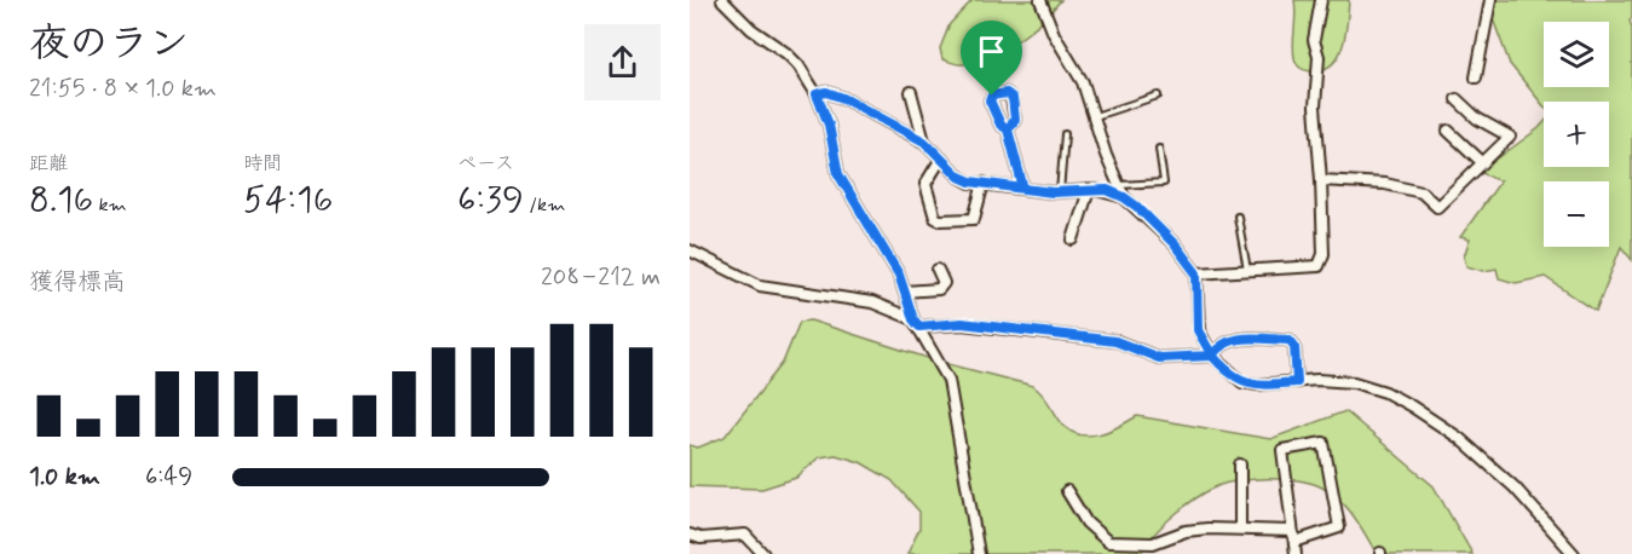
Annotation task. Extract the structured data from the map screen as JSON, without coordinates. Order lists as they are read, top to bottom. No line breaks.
{"page":{"heading":["夜のラン","21:55 · 8 × 1.0 km"],"map_buttons":["+","−"],"stats":[["距離","8.16 km"],["時間","54:16"],["ペース","6:39 /km"]],"chart":["獲得標高","208–212 m"],"list":[{"name":"1.0 km","note":"6:49"}]}}
